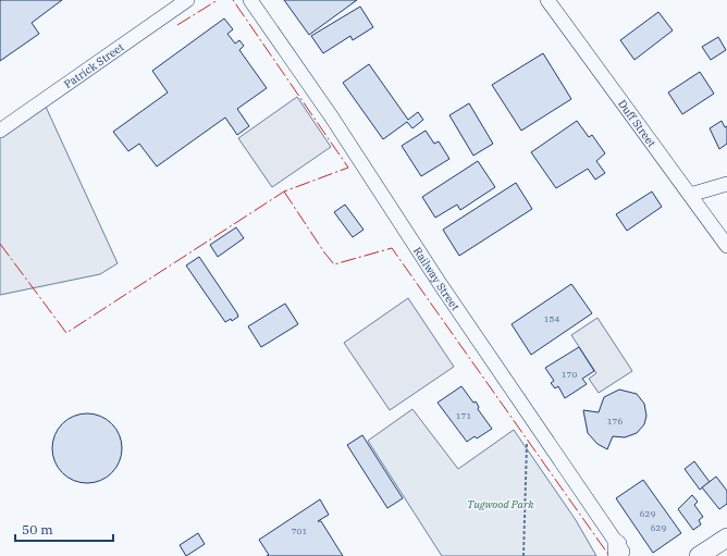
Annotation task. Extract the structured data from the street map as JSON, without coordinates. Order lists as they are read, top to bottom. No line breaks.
{"streets":{"street":["Patrick Street","Duff Street","Railway Street"]},"parks":["Tugwood Park"],"house_numbers":["154","170","171","176","629","629","701"],"scale_bar":"50 m"}
